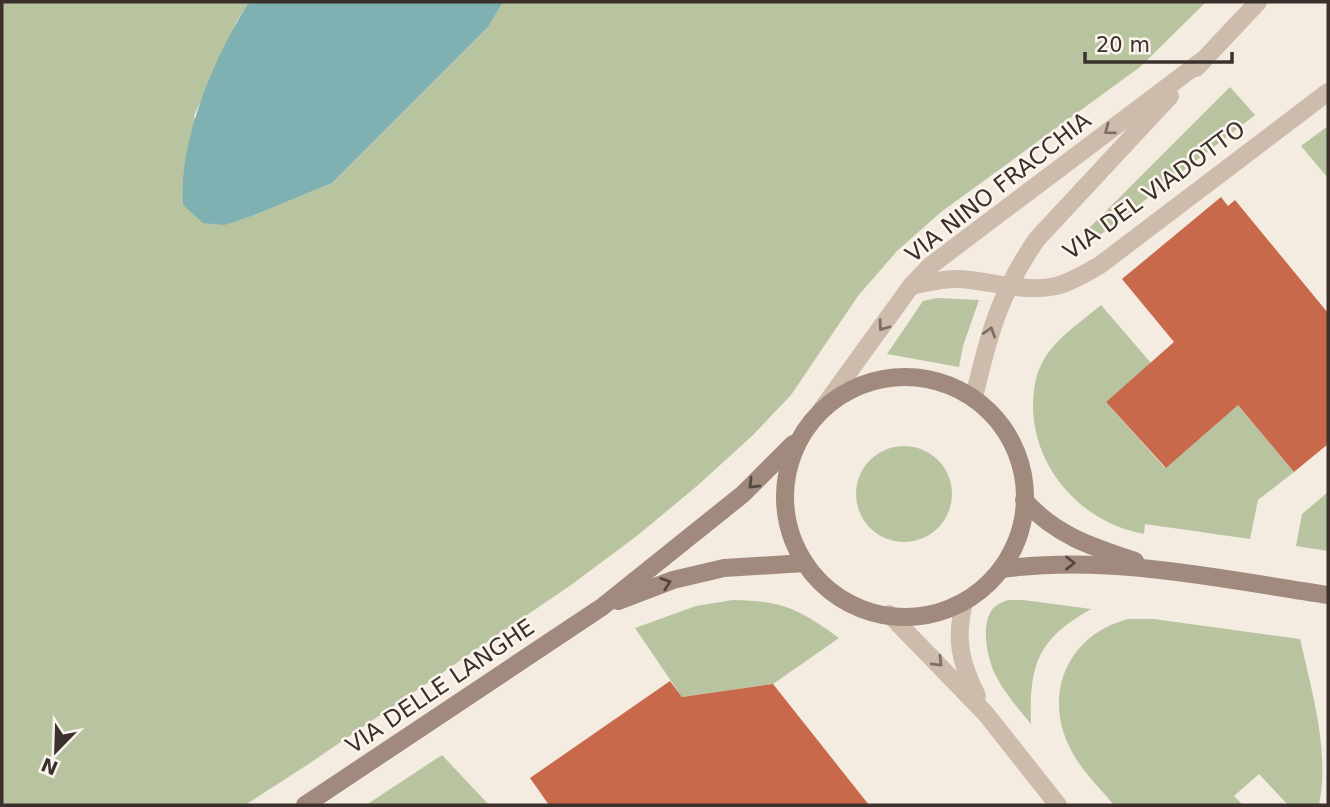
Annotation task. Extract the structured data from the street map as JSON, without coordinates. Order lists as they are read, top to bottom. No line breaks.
{"streets":{"main road":["VIA DELLE LANGHE"],"street":["VIA NINO FRACCHIA","VIA DEL VIADOTTO"]},"crossings":[["VIA NINO FRACCHIA","VIA DEL VIADOTTO"],["VIA NINO FRACCHIA","VIA DELLE LANGHE"]],"scale_bar":"20 m","north":"bottom left"}
